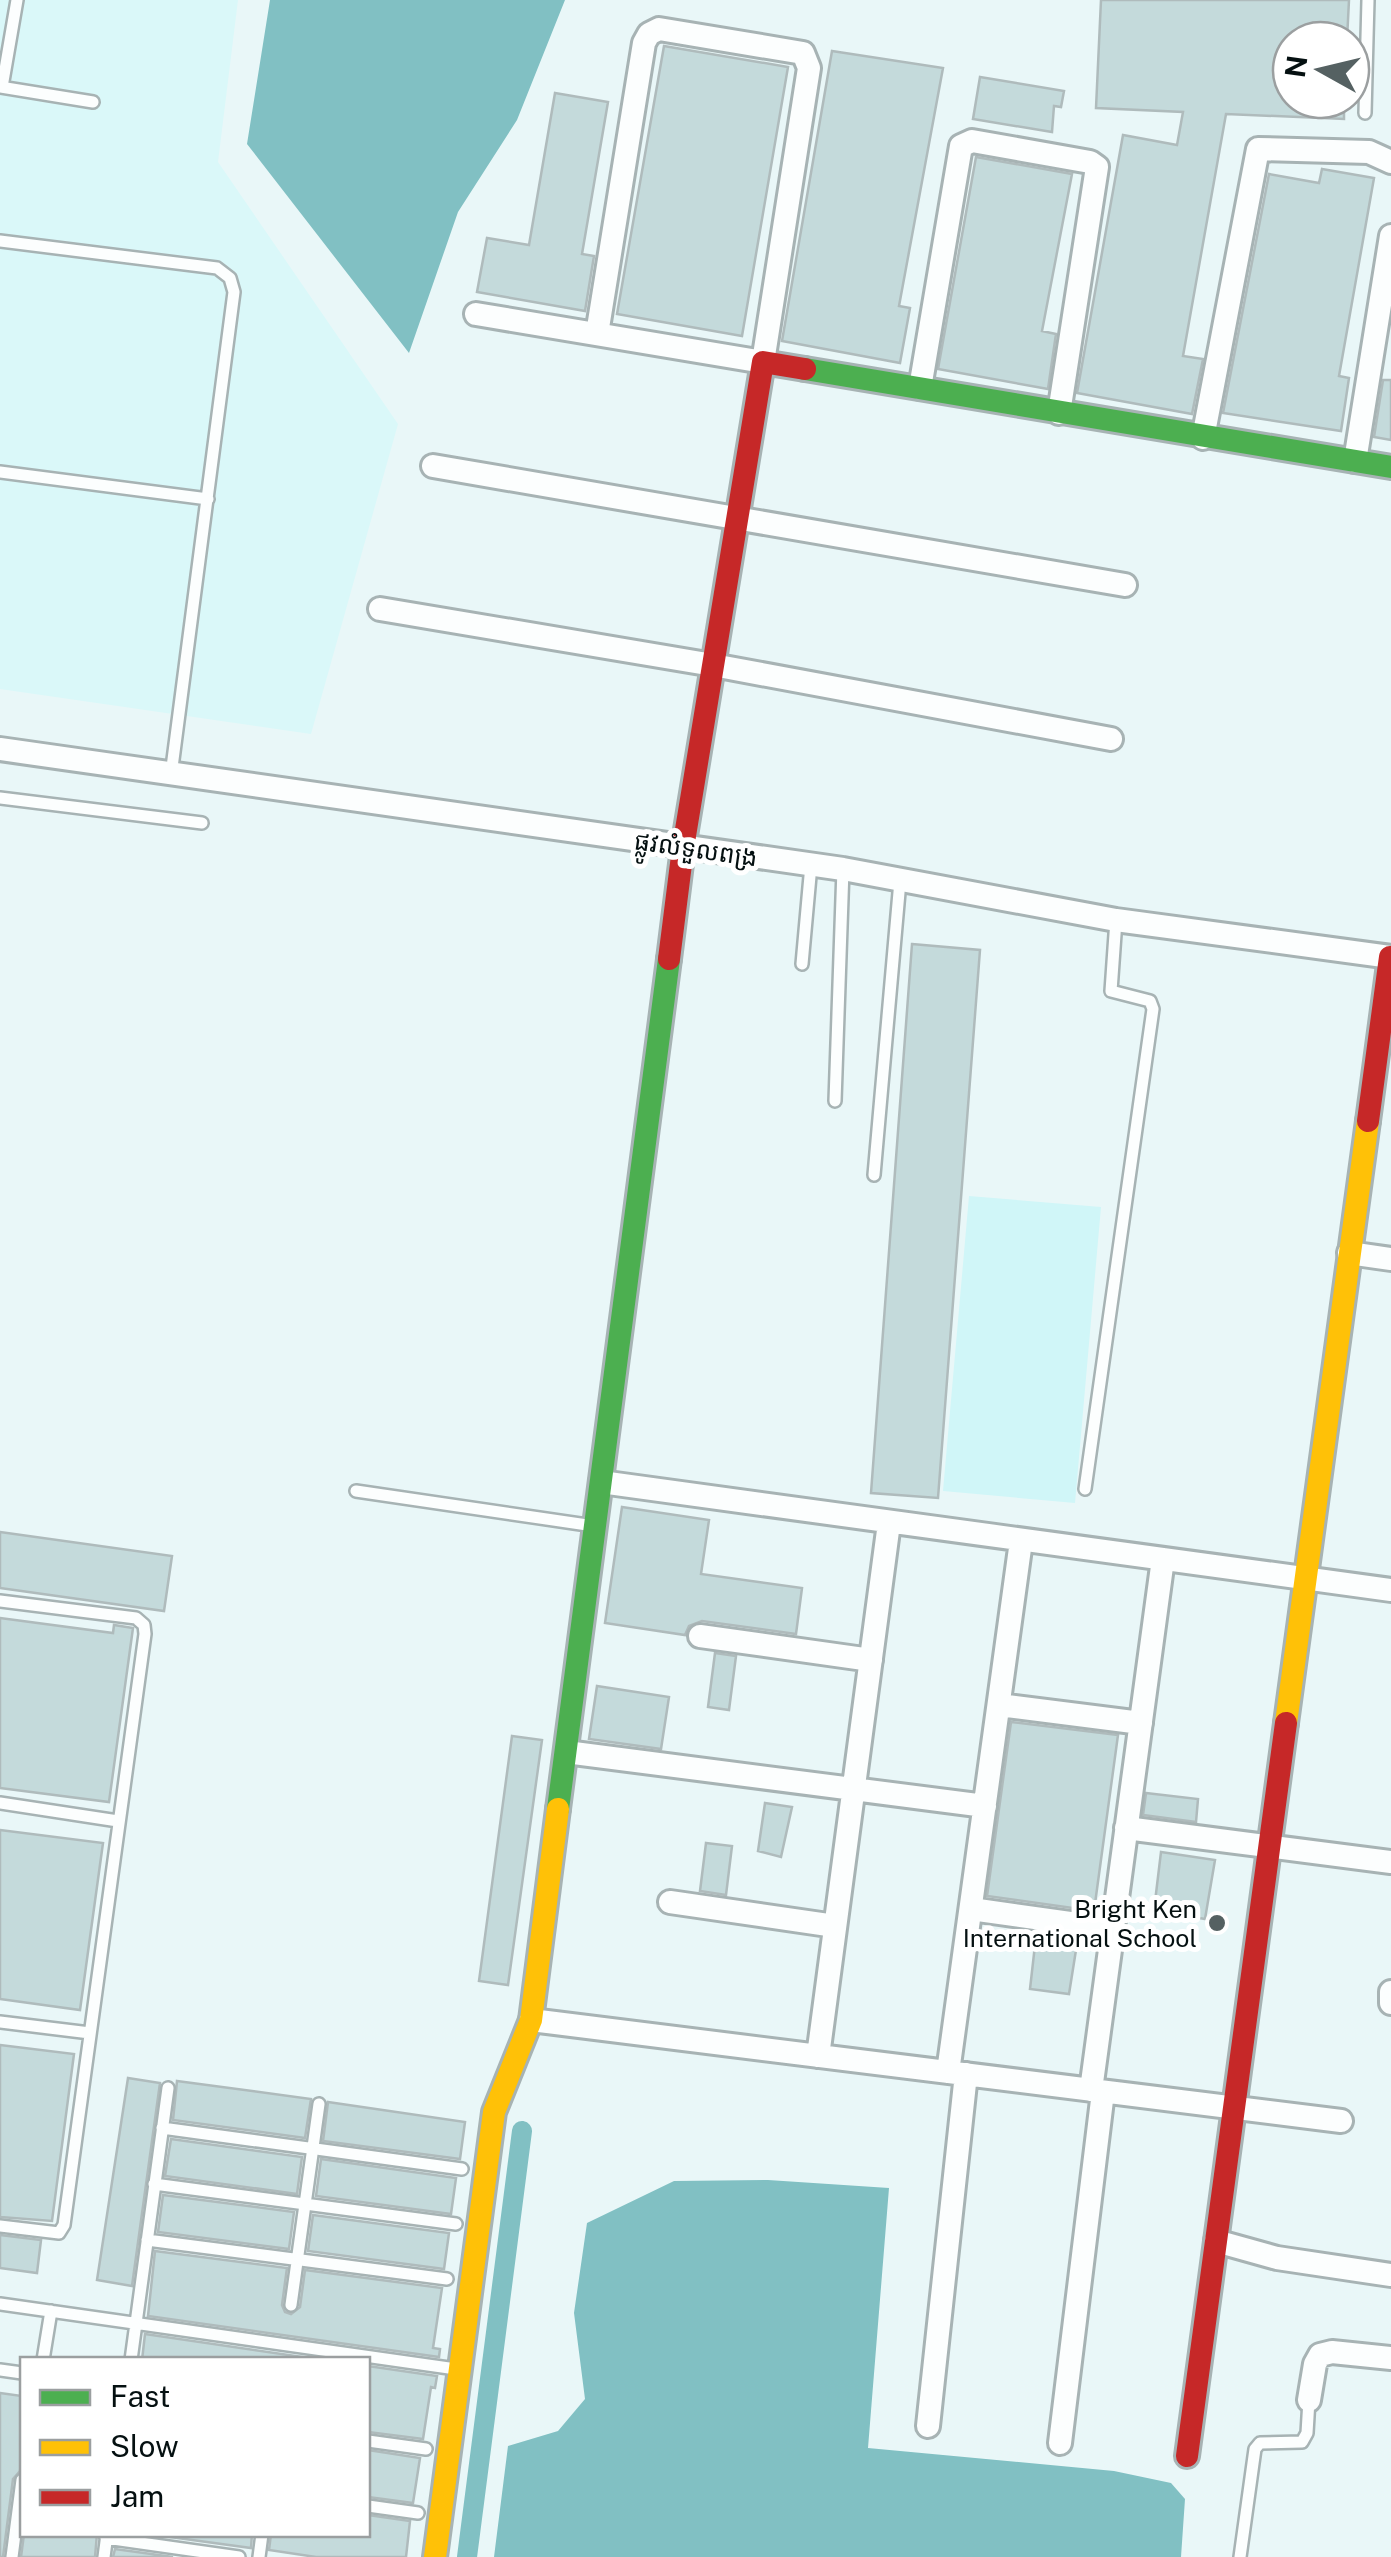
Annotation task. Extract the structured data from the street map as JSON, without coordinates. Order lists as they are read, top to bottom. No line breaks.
{"streets":{"street":["ផ្លូវលំទួលពង្រ"]},"places":["Bright Ken International School"],"legend":["Fast","Slow","Jam"],"north":"left"}
